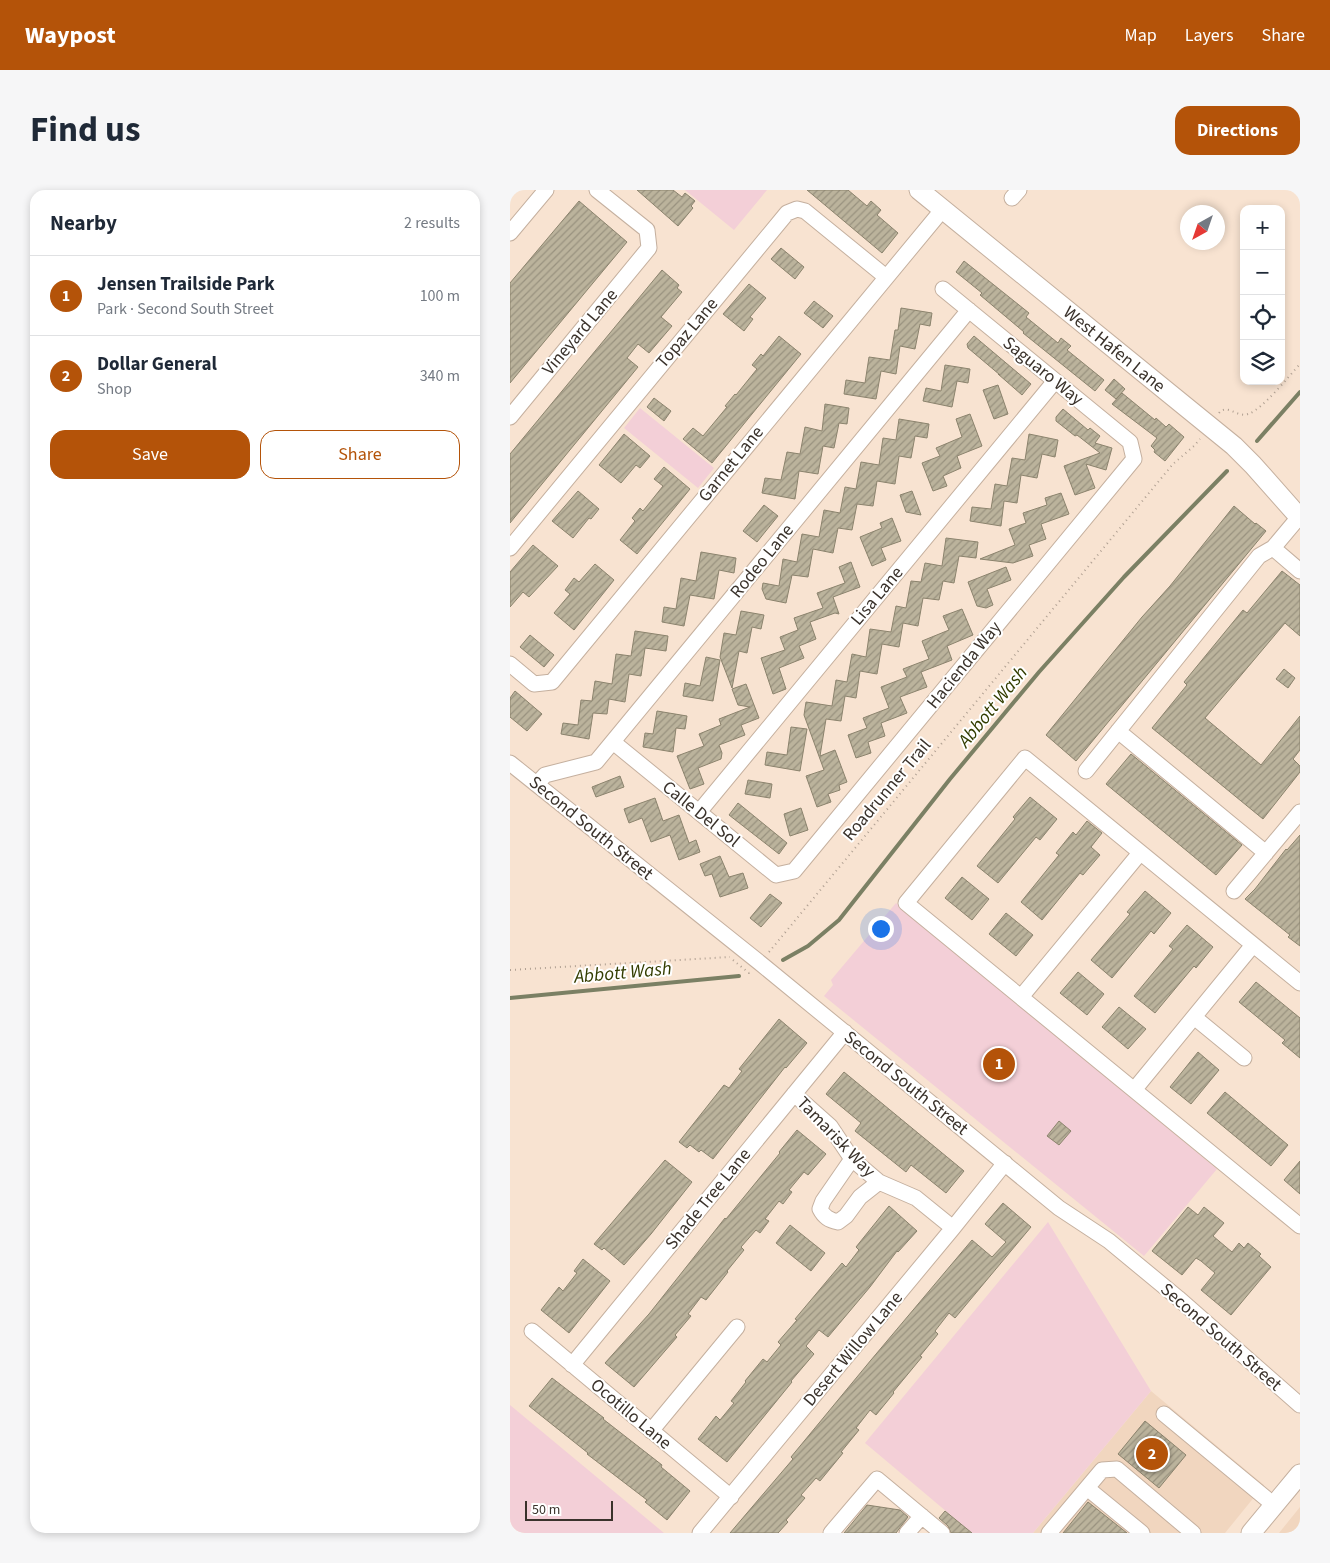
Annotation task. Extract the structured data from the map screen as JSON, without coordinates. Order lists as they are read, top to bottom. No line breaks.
{"streets":{"main road":["West Hafen Lane"],"street":["Vineyard Lane","Topaz Lane","Saguaro Way","Garnet Lane","Rodeo Lane","Lisa Lane","Hacienda Way","Calle Del Sol","Second South Street","Tamarisk Way","Shade Tree Lane","Desert Willow Lane","Ocotillo Lane"],"path":["Roadrunner Trail"]},"crossings":[["Topaz Lane","Garnet Lane"],["West Hafen Lane","Garnet Lane"],["Saguaro Way","Rodeo Lane"],["Saguaro Way","Lisa Lane"],["Saguaro Way","Hacienda Way"],["Rodeo Lane","Calle Del Sol"],["Rodeo Lane","Second South Street"],["Lisa Lane","Calle Del Sol"],["Hacienda Way","Calle Del Sol"],["Second South Street","Shade Tree Lane"],["Second South Street","Desert Willow Lane"],["Tamarisk Way","Shade Tree Lane"],["Tamarisk Way","Desert Willow Lane"],["Shade Tree Lane","Ocotillo Lane"],["Desert Willow Lane","Ocotillo Lane"]],"water":["Abbott Wash"],"scale_bar":"50 m","north":"bottom left","page":{"header":"Waypost","nav":["Map","Layers","Share"],"title":"Find us","buttons":["Directions",["Save","Share"]],"heading":["Nearby","2 results"],"map_buttons":["+","−"],"list":[{"mark":"1","name":"Jensen Trailside Park","note":"Park · Second South Street","value":"100 m"},{"mark":"2","name":"Dollar General","note":"Shop","value":"340 m"}],"pins":["1","2"],"scale":"50 m"}}
